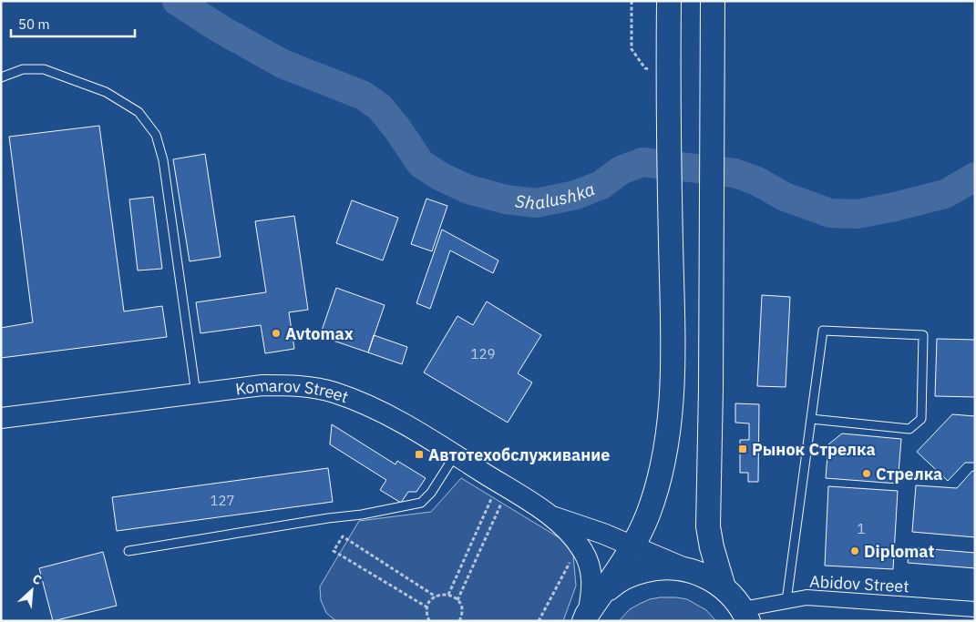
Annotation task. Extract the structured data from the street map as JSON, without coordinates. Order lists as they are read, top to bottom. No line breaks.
{"streets":{"main road":["Komarov Street"],"street":["Abidov Street"]},"water":["Shalushka"],"places":{"other":["Avtomax","Стрелка","Diplomat"],"transit":["Рынок Стрелка","Автотехобслуживание"]},"house_numbers":["129","127","1"],"scale_bar":"50 m","north":"top right"}
